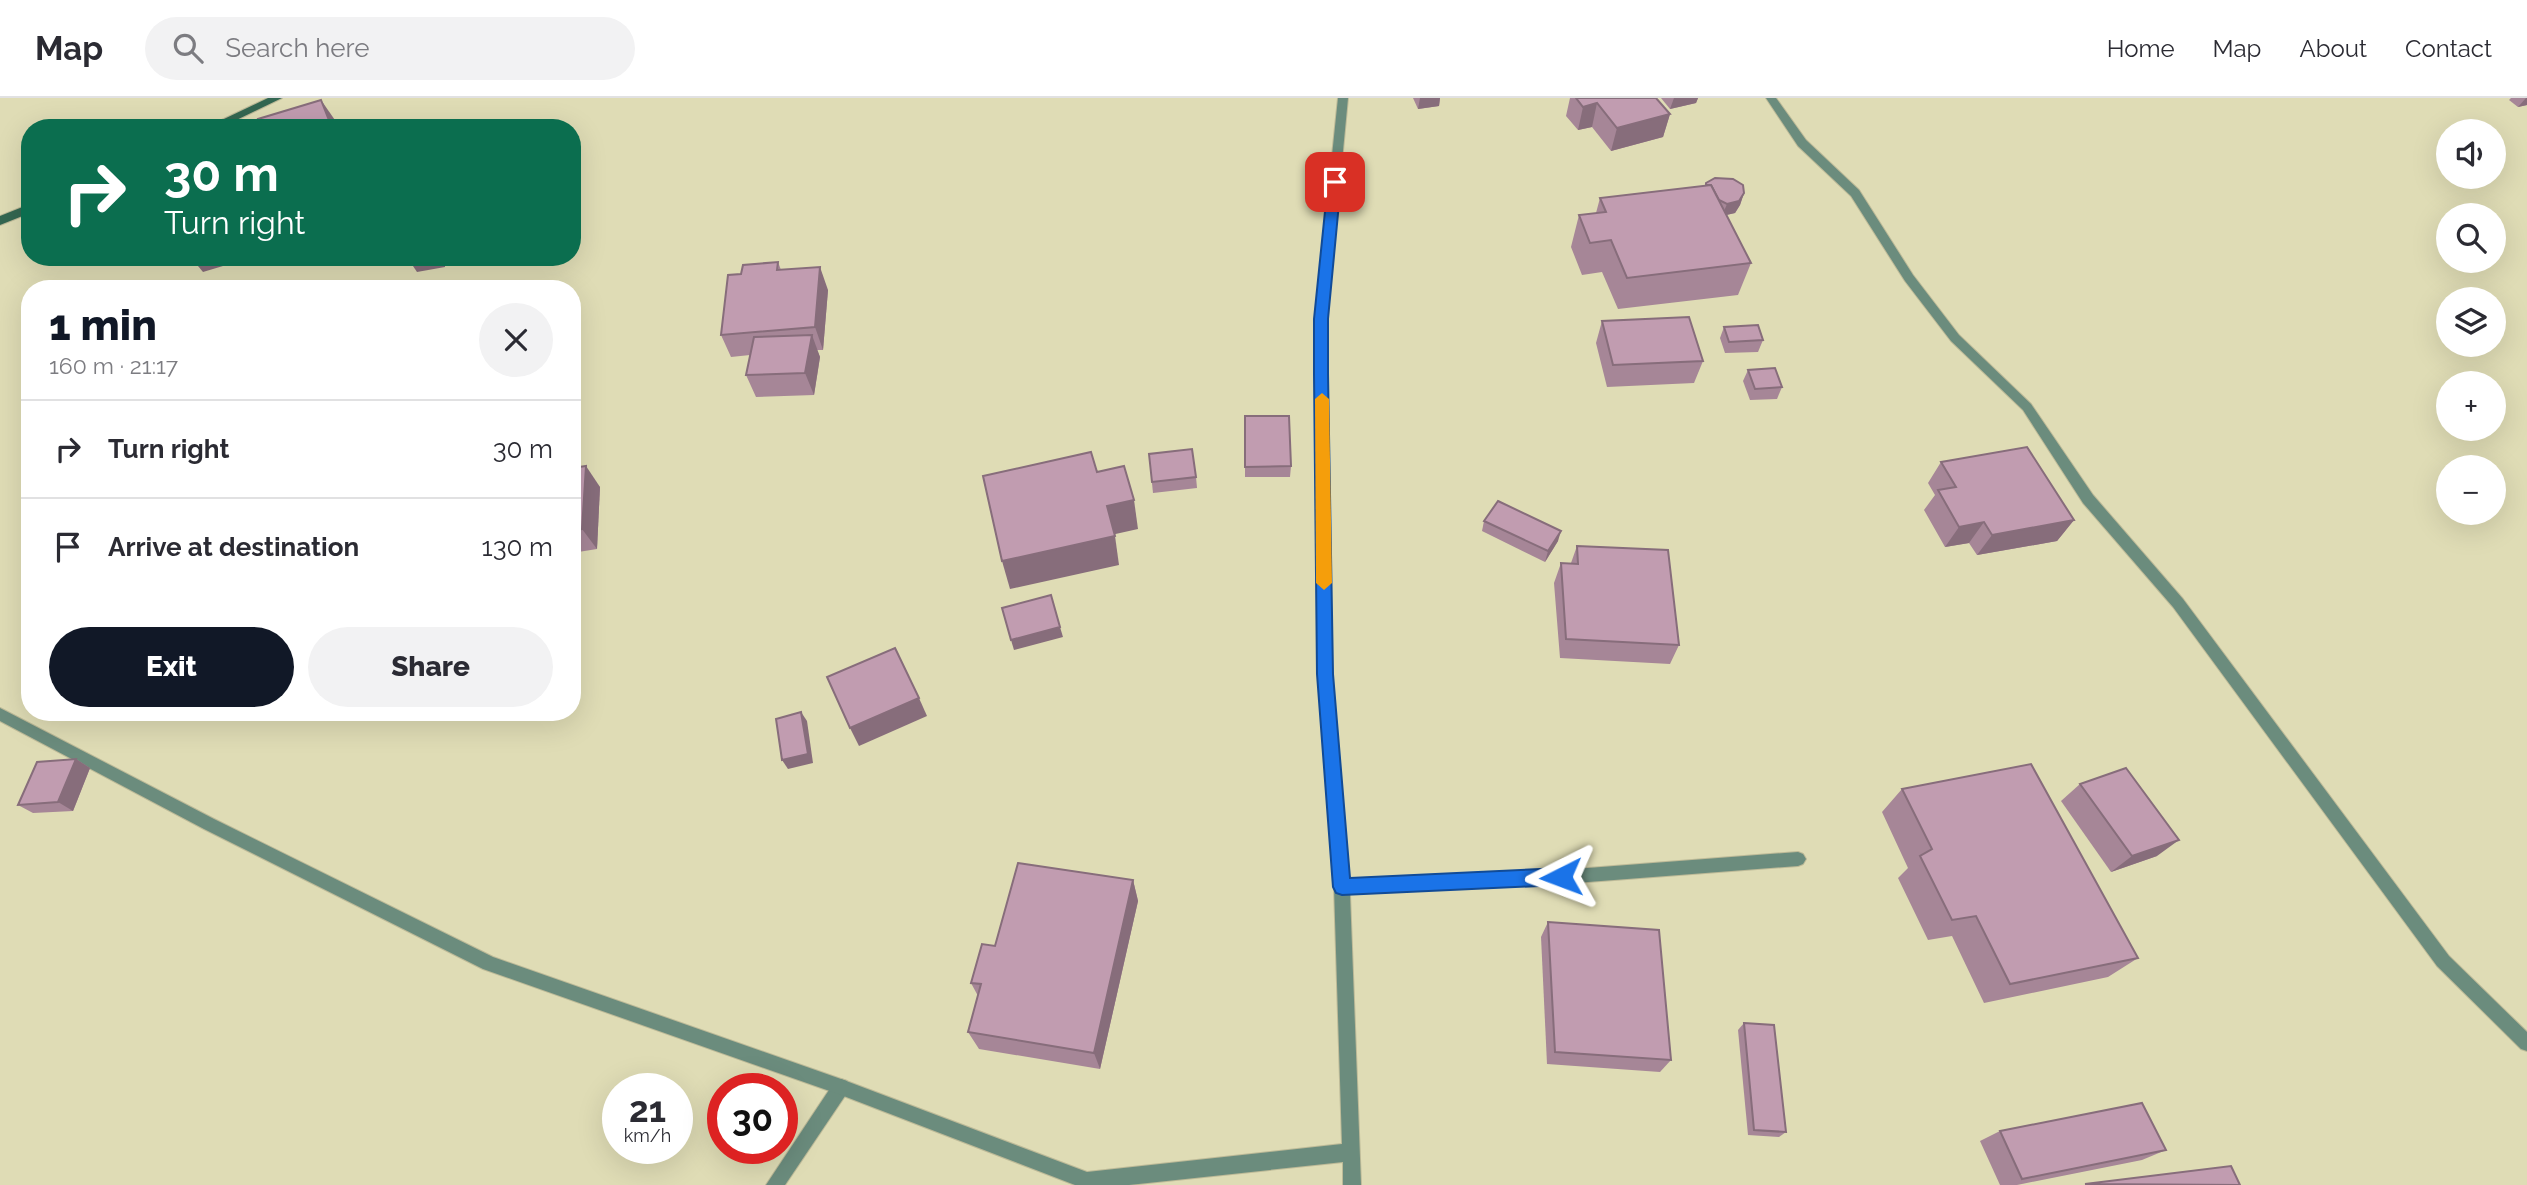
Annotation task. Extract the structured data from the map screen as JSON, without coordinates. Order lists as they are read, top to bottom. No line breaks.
{"page":{"header":"Map","search":"Search here","nav":["Home","Map","About","Contact"],"map_buttons":["+","−"],"turn":["30 m","Turn right"],"heading":["1 min","160 m · 21:17"],"list":[{"name":"Turn right","value":"30 m"},{"name":"Arrive at destination","value":"130 m"}],"buttons":["Exit","Share"],"speed":"21 km/h","limit":"30"}}
